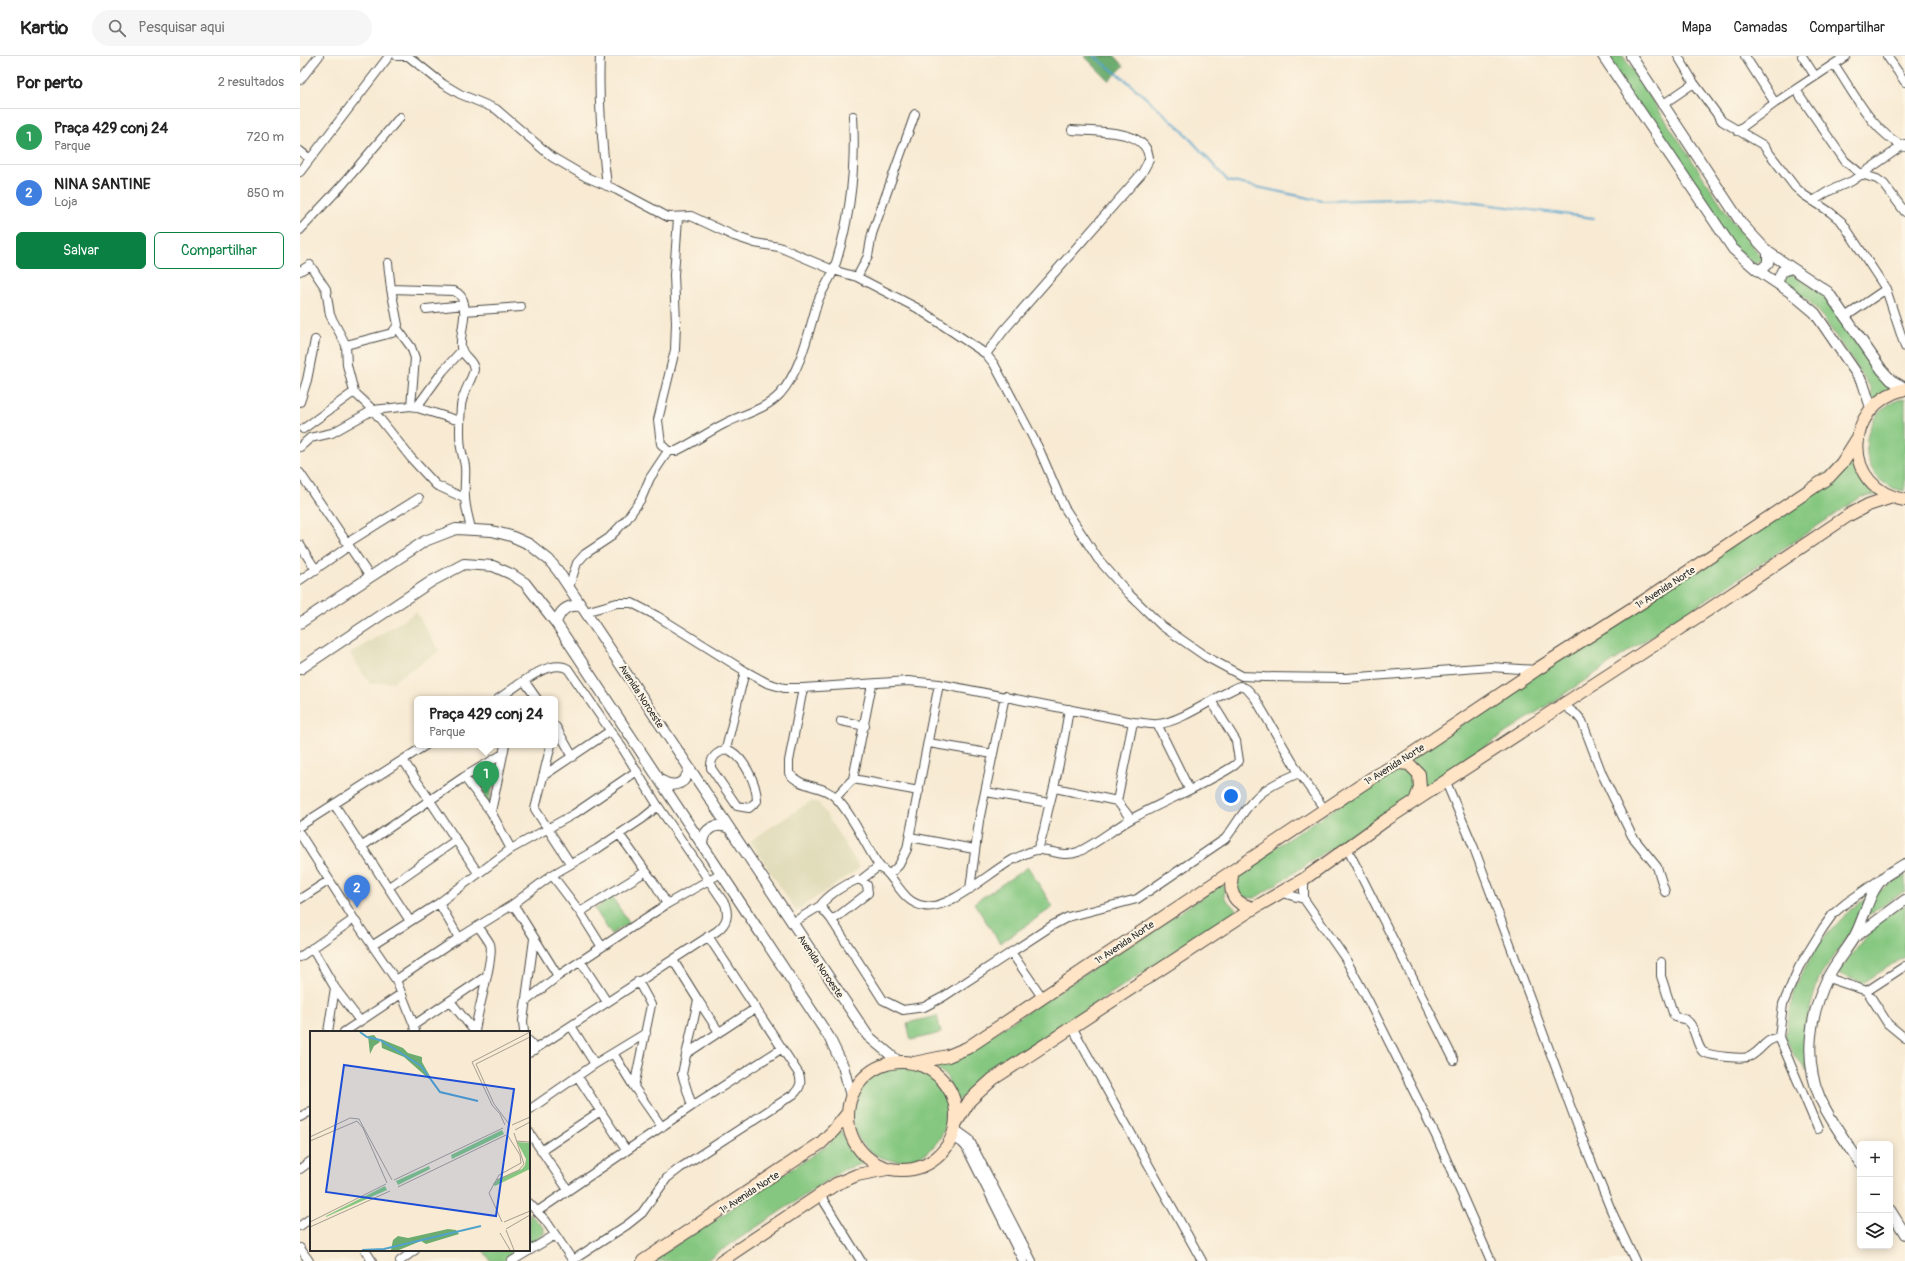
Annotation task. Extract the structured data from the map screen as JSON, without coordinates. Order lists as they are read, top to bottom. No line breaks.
{"streets":{"main road":["1ᵃ Avenida Norte"],"street":["Avenida Noroeste"]},"crossings":[["1ᵃ Avenida Norte","Avenida Noroeste"]],"page":{"header":"Kartio","search":"Pesquisar aqui","nav":["Mapa","Camadas","Compartilhar"],"heading":["Por perto","2 resultados"],"list":[{"mark":"1","name":"Praça 429 conj 24","note":"Parque","value":"720 m"},{"mark":"2","name":"NINA SANTINE","note":"Loja","value":"850 m"}],"buttons":["Salvar","Compartilhar"],"popup":["Praça 429 conj 24","Parque"],"pins":["1","2"],"map_buttons":["+","−"]}}
